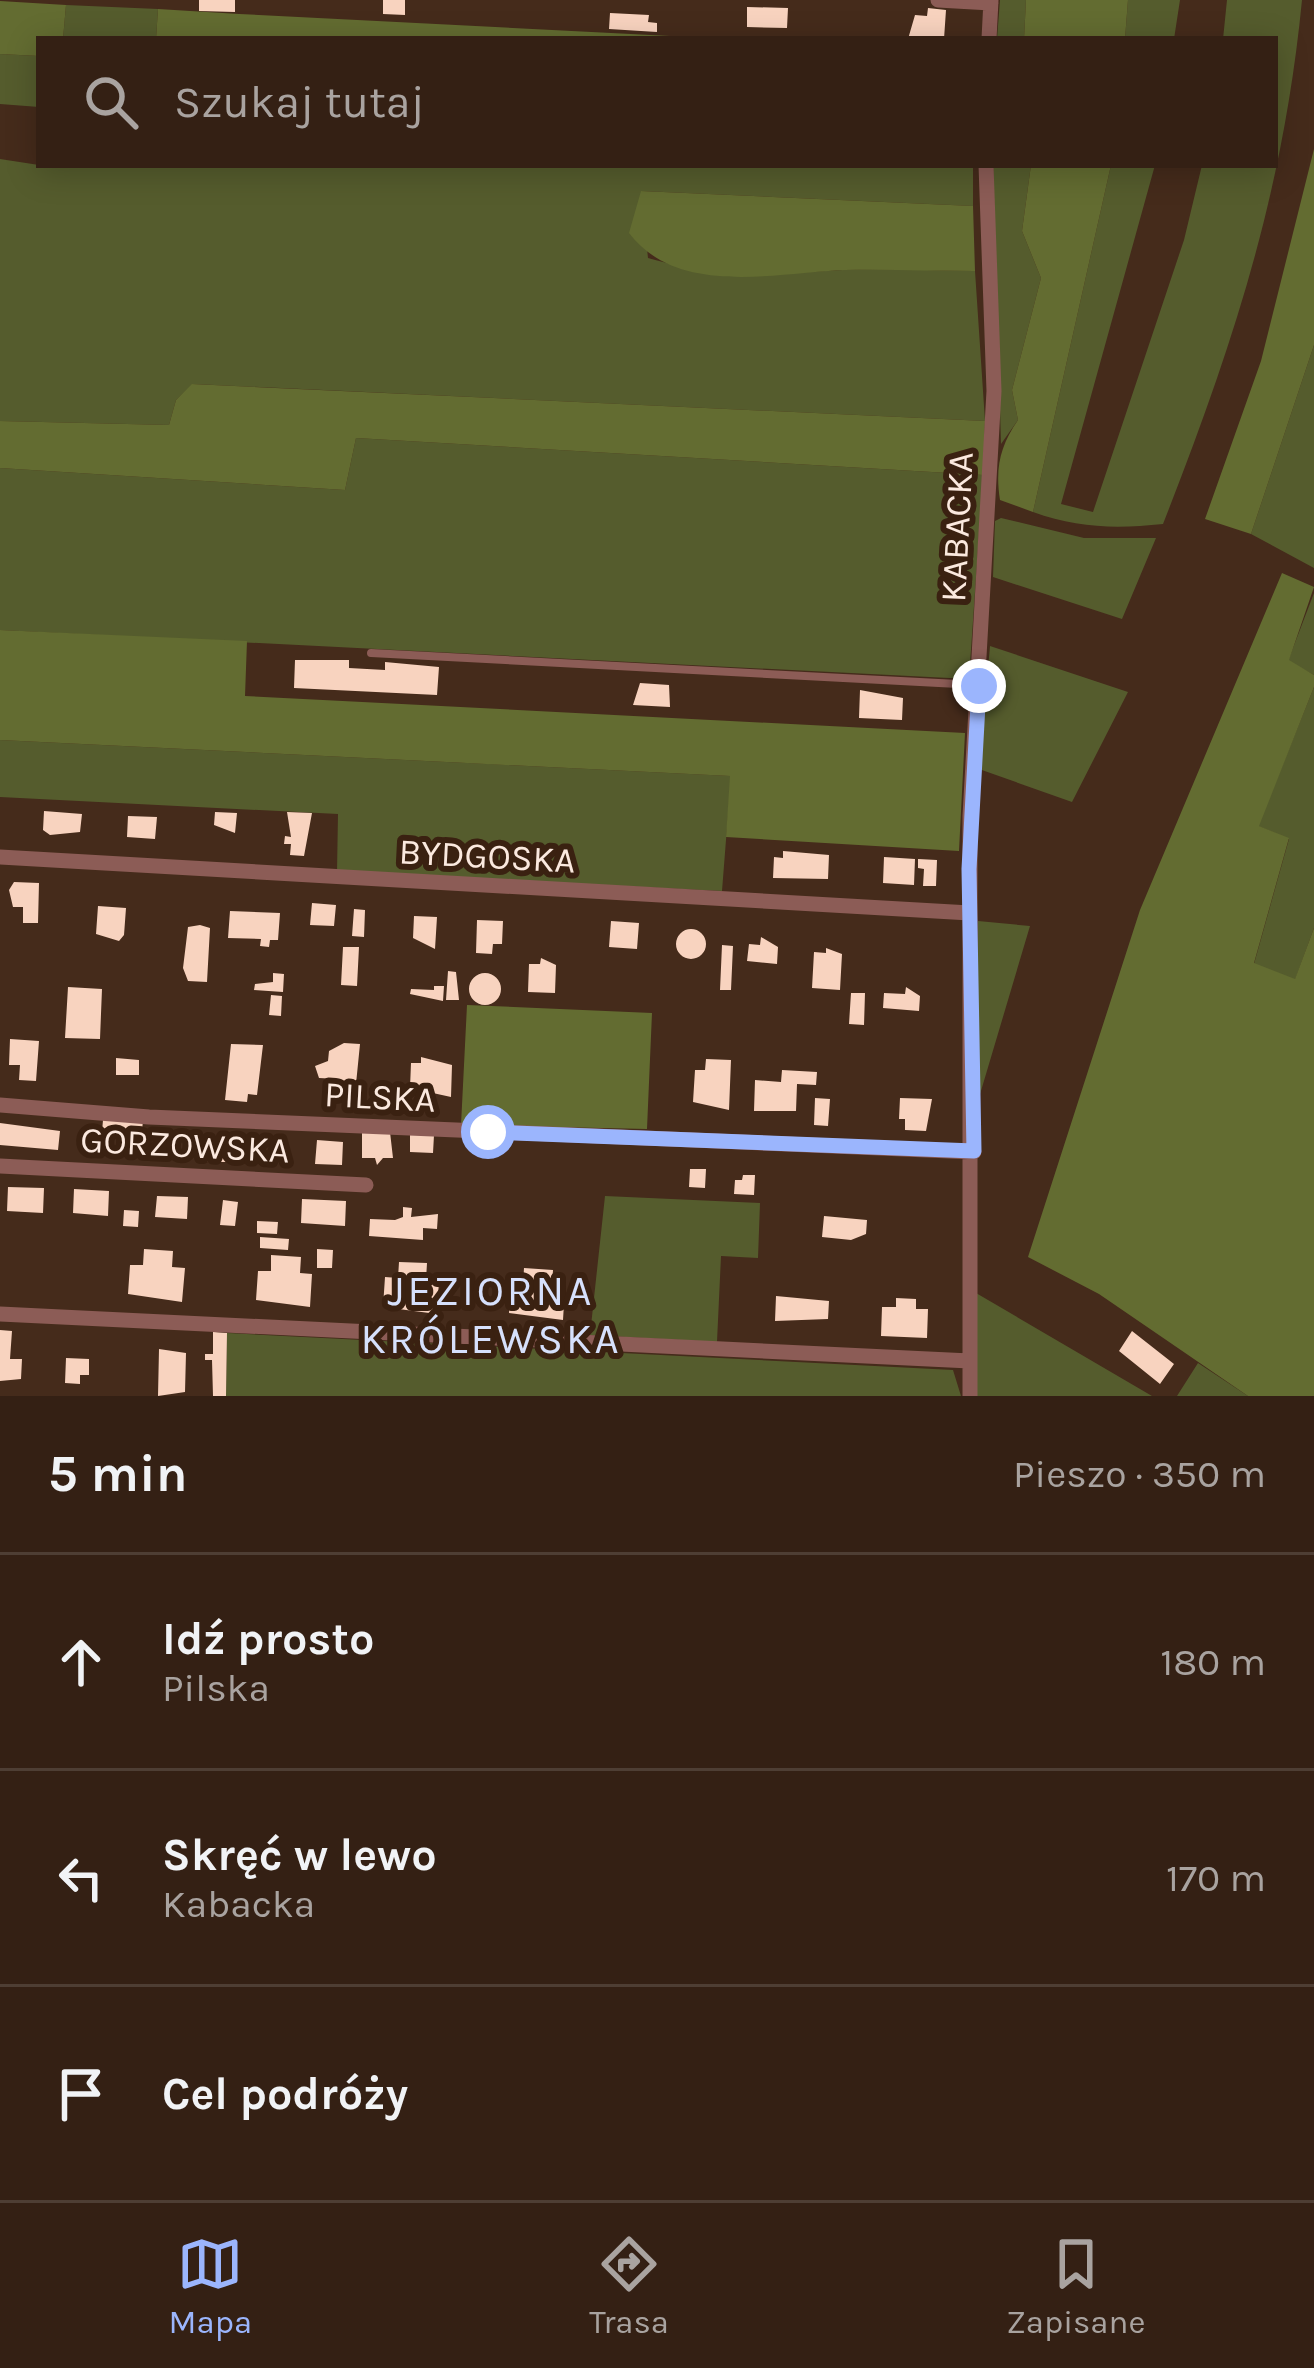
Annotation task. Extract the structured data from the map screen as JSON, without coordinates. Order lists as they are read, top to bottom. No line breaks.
{"streets":{"street":["KABACKA","BYDGOSKA","PILSKA","GORZOWSKA"]},"crossings":[["KABACKA","BYDGOSKA"],["KABACKA","PILSKA"]],"districts":["JEZIORNA KRÓLEWSKA"],"page":{"search":"Szukaj tutaj","heading":["5 min","Pieszo · 350 m"],"list":[["Idź prosto","Pilska","180 m"],["Skręć w lewo","Kabacka","170 m"],"Cel podróży"],"nav":["Mapa","Trasa","Zapisane"]}}
